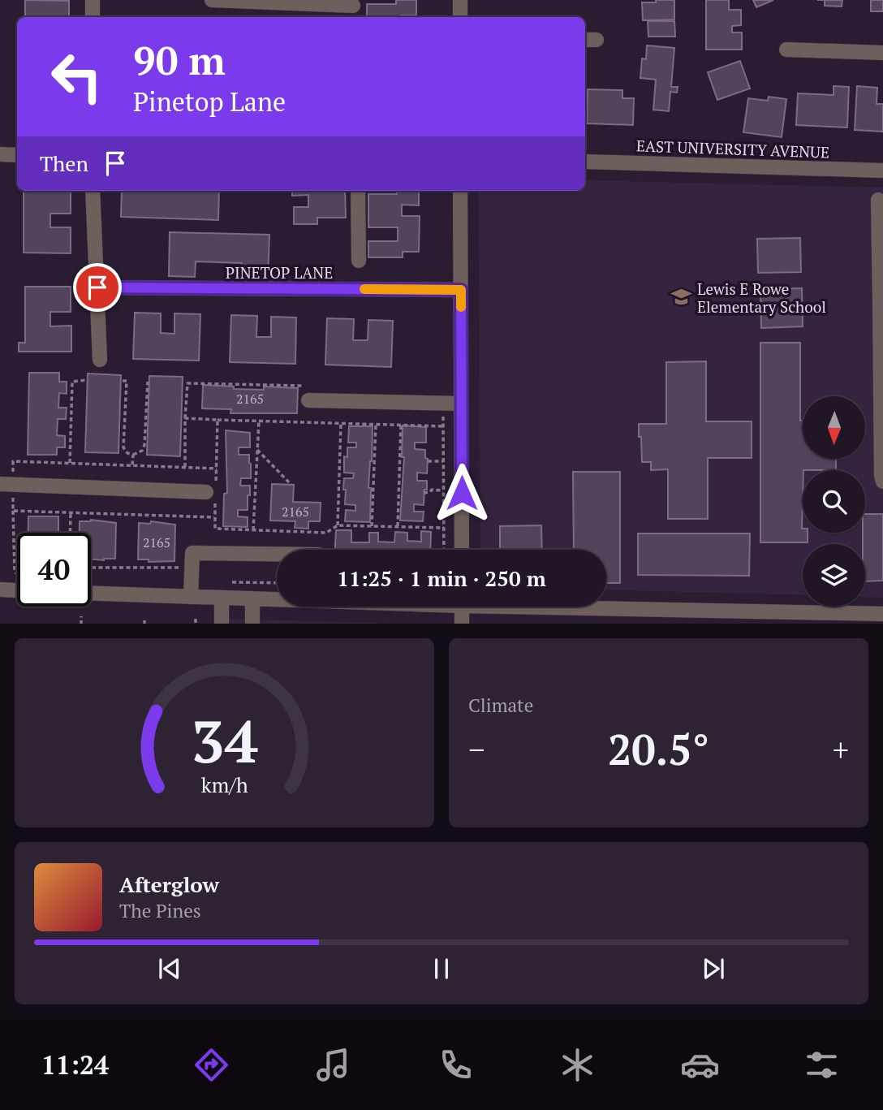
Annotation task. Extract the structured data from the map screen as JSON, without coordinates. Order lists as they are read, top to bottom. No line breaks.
{"streets":{"street":["EAST UNIVERSITY AVENUE","PINETOP LANE"]},"places":{"school or university":["Lewis E Rowe Elementary School"]},"house_numbers":["2165","2165","2165"],"north":"bottom","page":{"turn":["90 m","Pinetop Lane"],"then":"Then","limit":"40","trip":"11:25 · 1 min · 250 m","tile":"Climate","heat":["−","20.5°","+"],"song":["Afterglow","The Pines"],"tabs":"11:24","gauge":["34","km/h"]}}
